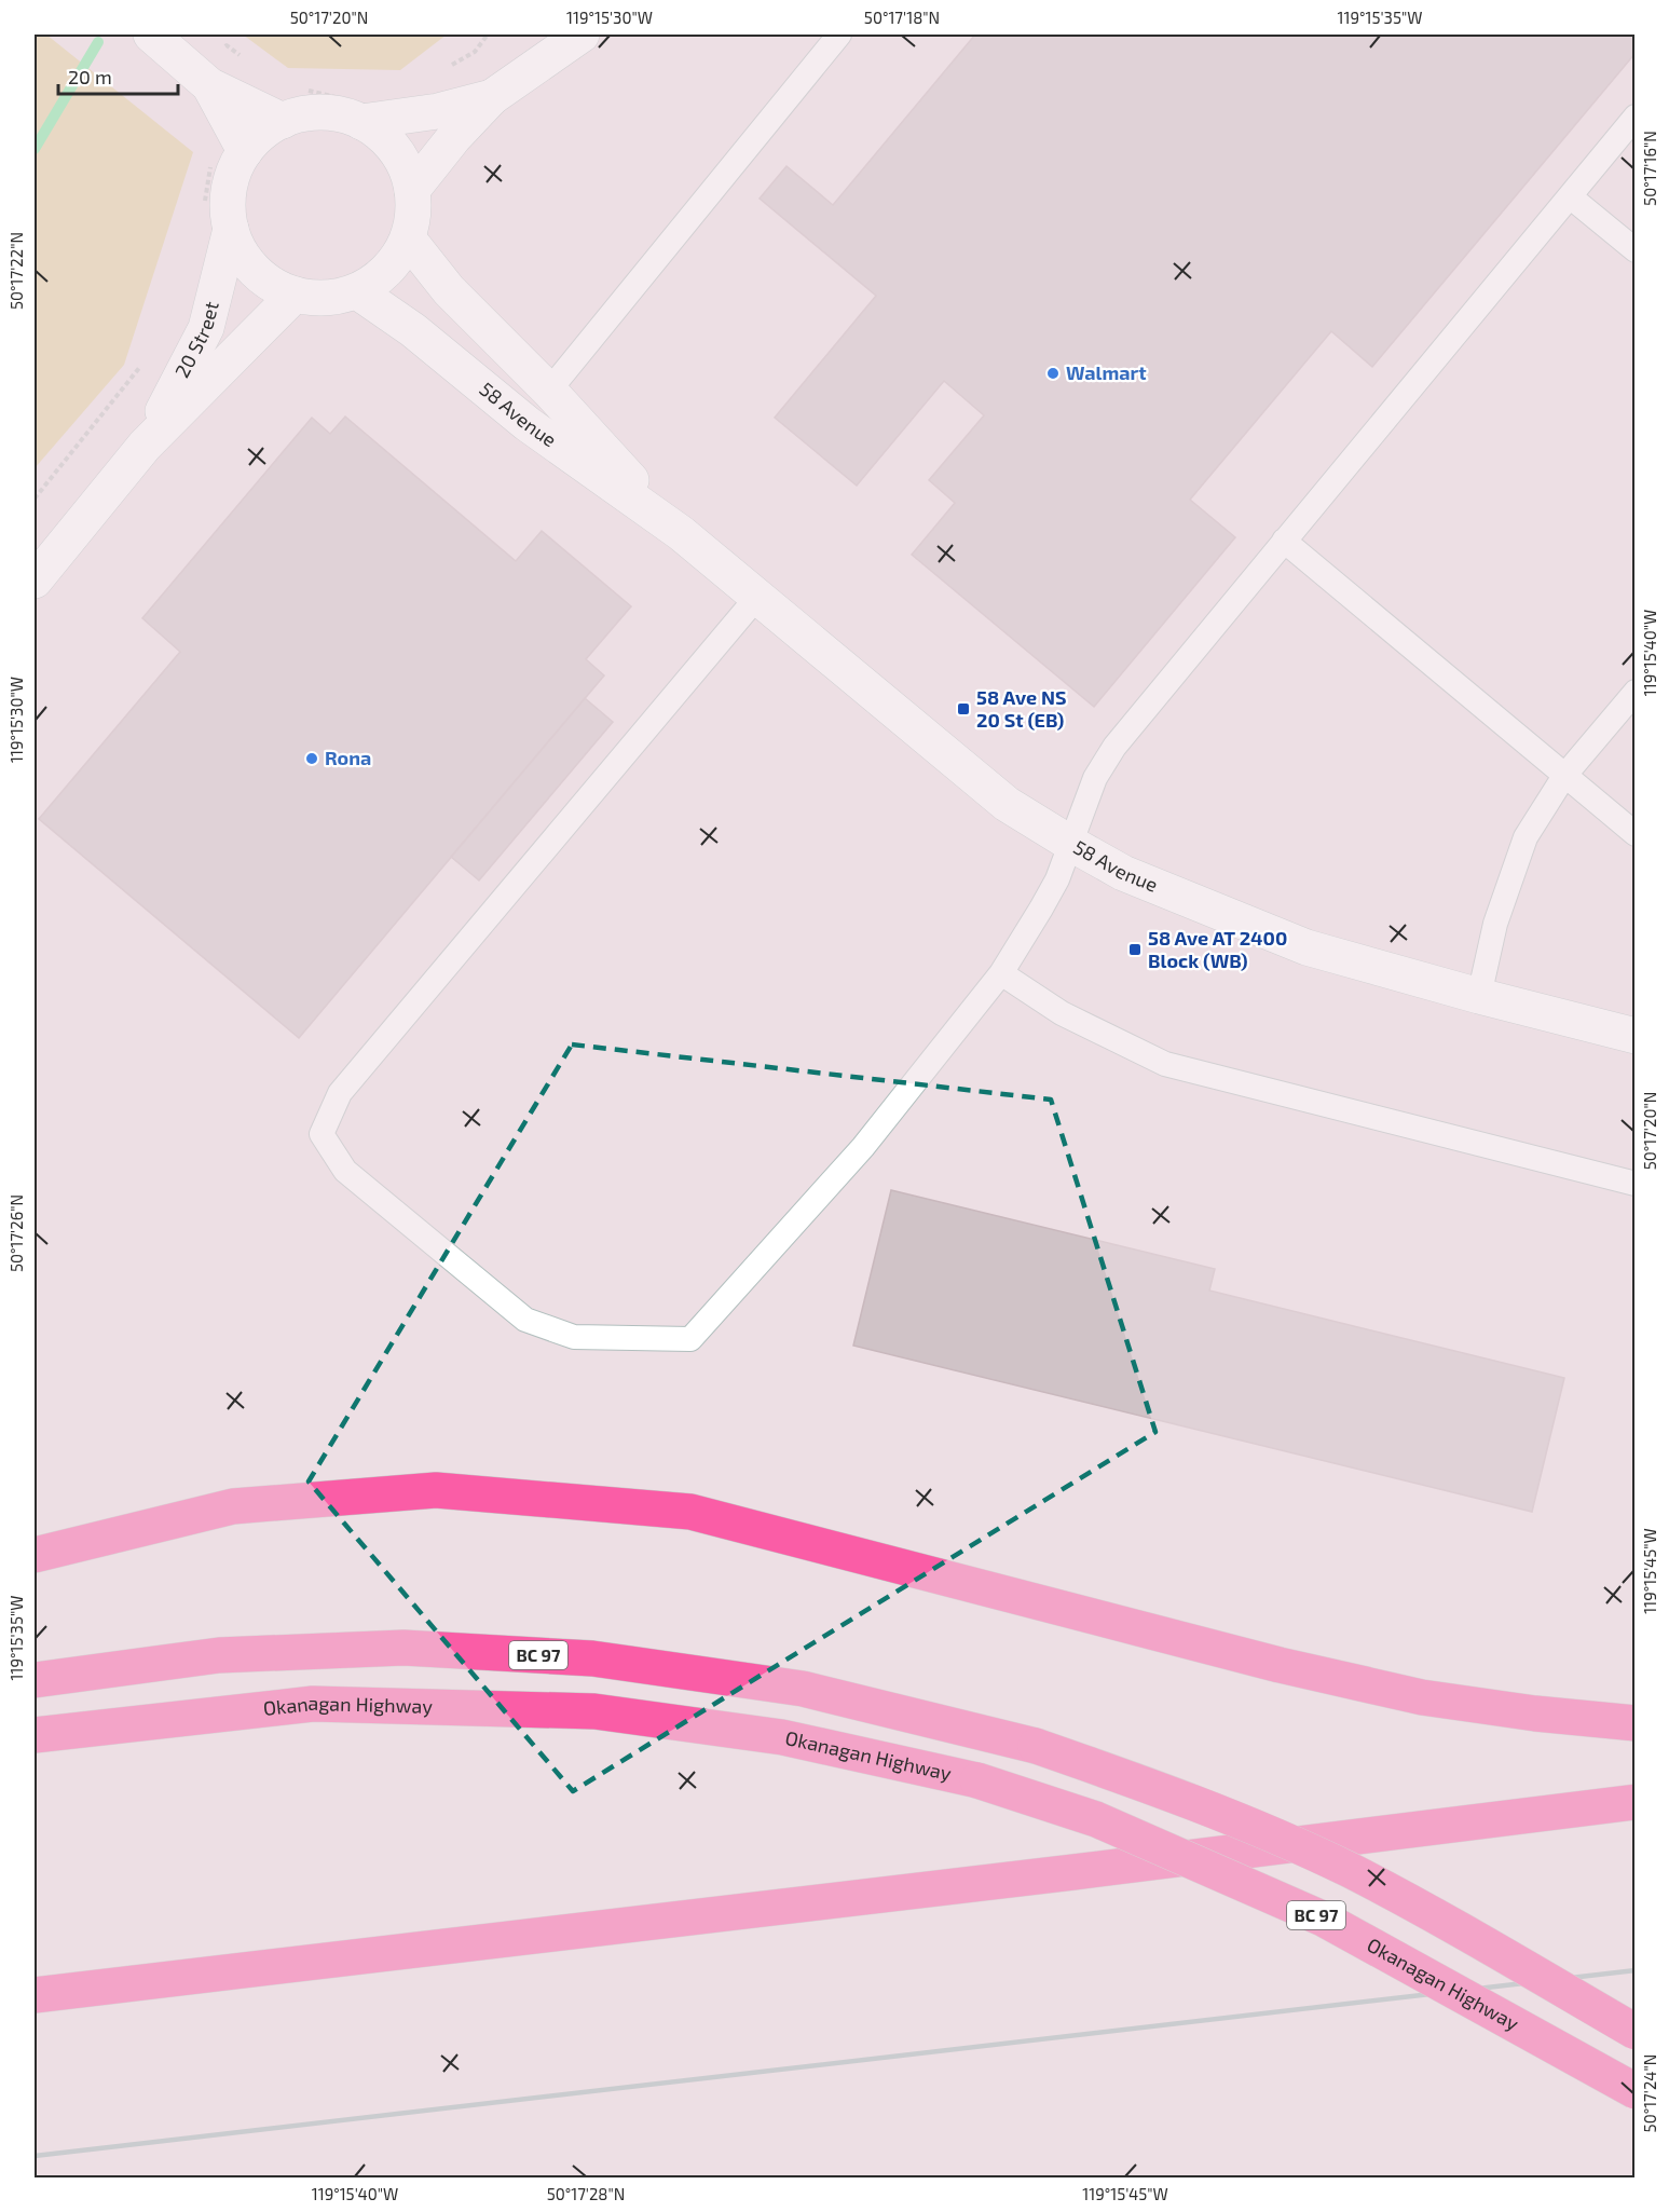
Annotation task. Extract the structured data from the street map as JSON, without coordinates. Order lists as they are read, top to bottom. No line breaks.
{"streets":{"highway":["BC 97","Okanagan Highway"],"street":["20 Street","58 Avenue"]},"crossings":[["20 Street","58 Avenue"]],"places":{"other":["Walmart","Rona"],"transit":["58 Ave NS 20 St (EB)","58 Ave AT 2400 Block (WB)"]},"scale_bar":"20 m","coordinates":["50°17'20\"N","119°15'30\"W","50°17'18\"N","119°15'35\"W","50°17'16\"N","50°17'22\"N","119°15'40\"W","50°17'26\"N","119°15'45\"W","50°17'24\"N","50°17'28\"N"]}
